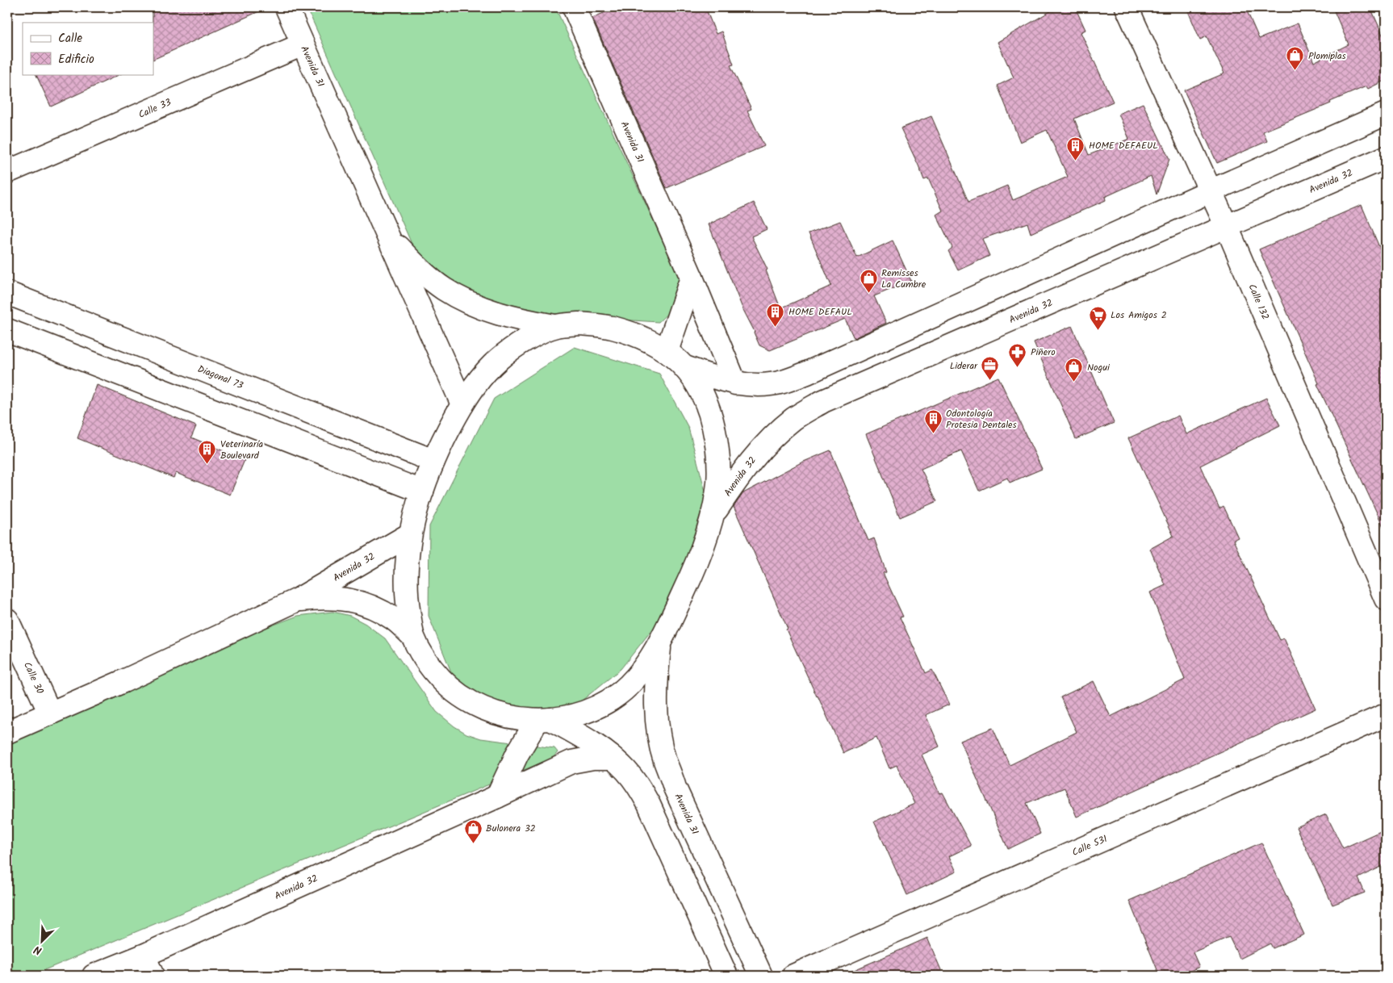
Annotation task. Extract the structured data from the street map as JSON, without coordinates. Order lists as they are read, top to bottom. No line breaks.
{"streets":{"main road":["Avenida 31","Calle 33","Avenida 32","Calle 132","Diagonal 73","Calle 30","Calle 531"]},"crossings":[["Avenida 31","Calle 33"],["Avenida 32","Calle 132"],["Avenida 32","Calle 30"]],"places":{"shop":["Plomiplas","Remisses La Cumbre","Nogui","Bulonera 32"],"building":["HOME DEFAEUL","HOME DEFAUL","Odontología Protesia Dentales","Veterinaría Boulevard"],"supermarket":["Los Amigos 2"],"pharmacy":["Piñero"],"office":["Liderar"]},"legend":["Calle","Edificio"],"north":"bottom left"}
